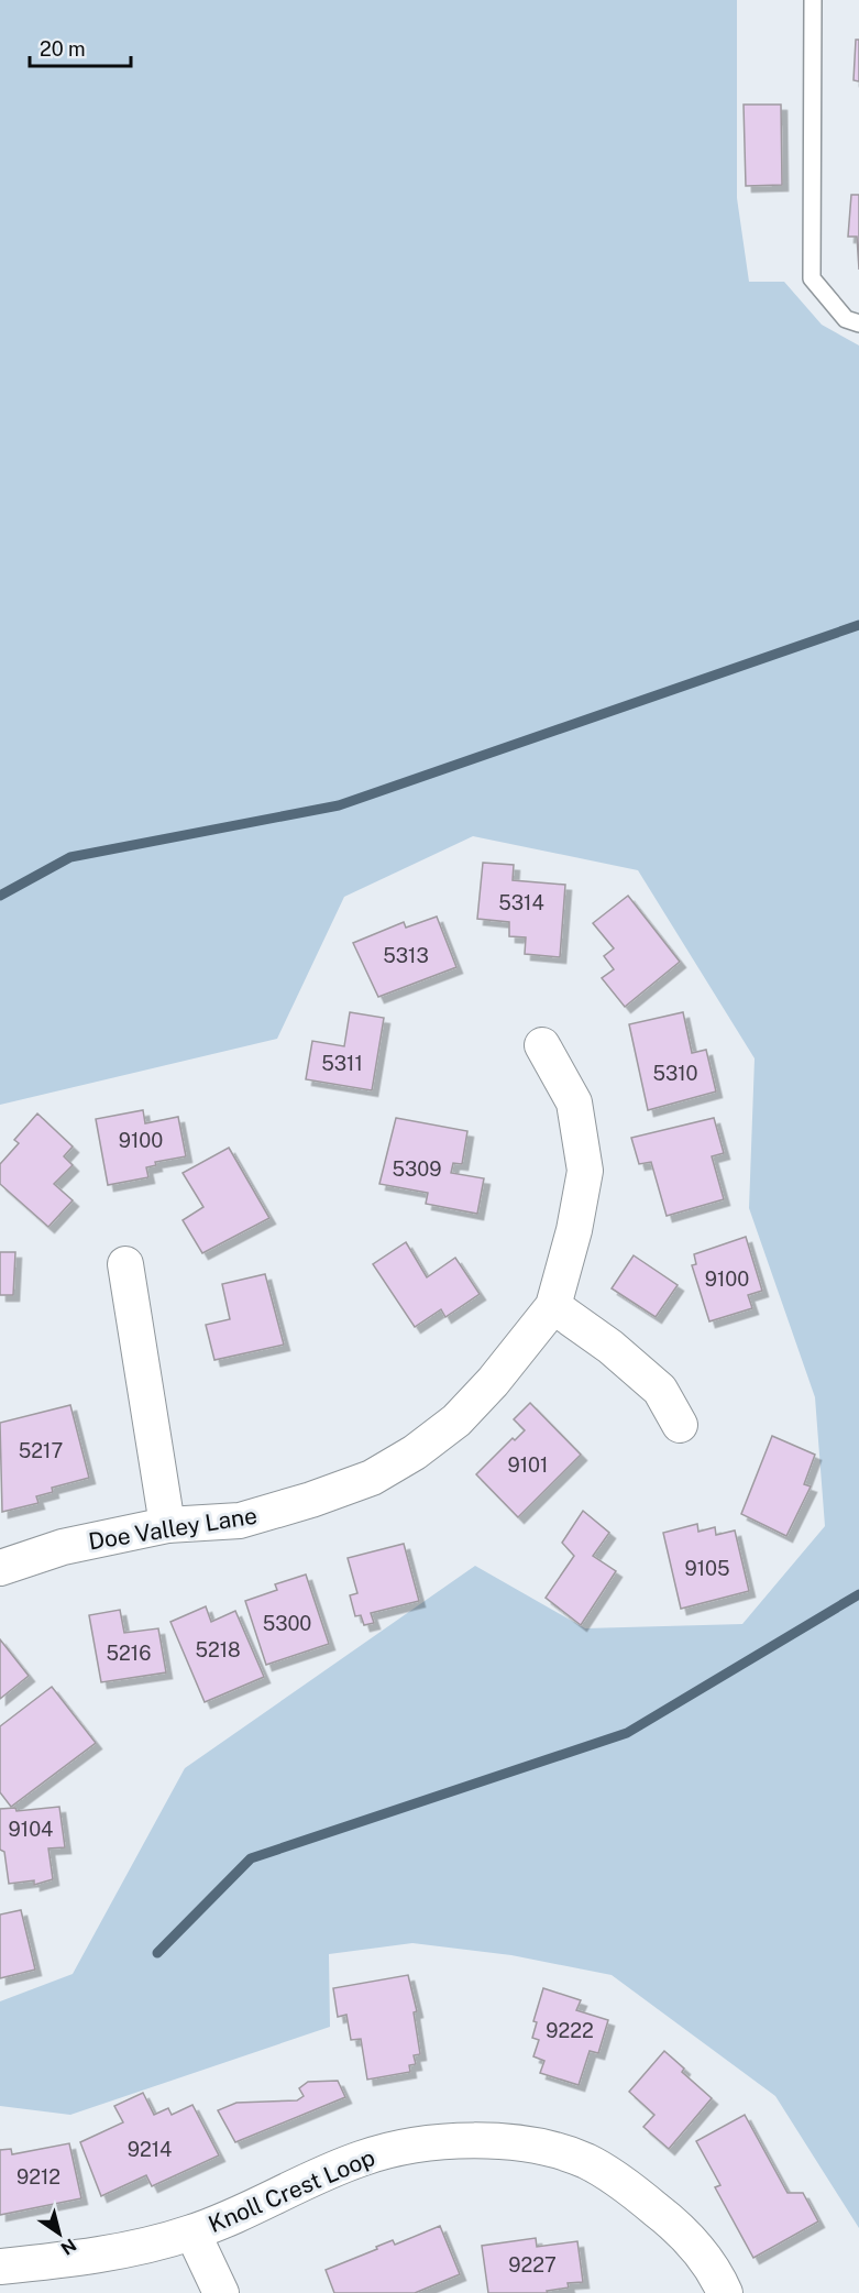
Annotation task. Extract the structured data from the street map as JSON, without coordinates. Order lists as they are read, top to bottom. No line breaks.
{"streets":{"street":["Doe Valley Lane","Knoll Crest Loop"]},"house_numbers":["5314","5313","5311","5310","9100","5309","9100","5217","9101","9105","5300","5218","5216","9104","9222","9214","9212","9227"],"scale_bar":"20 m","north":"bottom right"}
